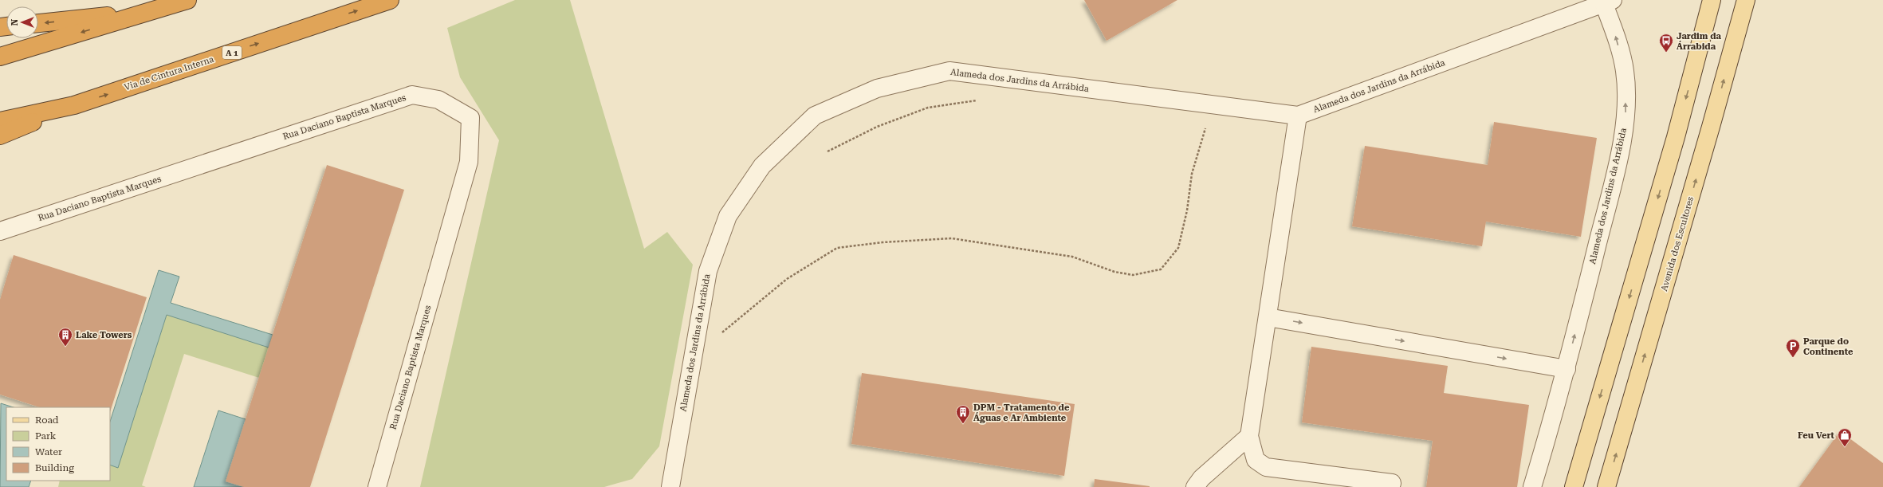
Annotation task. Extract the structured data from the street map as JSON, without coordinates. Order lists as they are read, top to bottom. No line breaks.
{"streets":{"highway":["A 1","Via de Cintura Interna"],"main road":["Avenida dos Escultores"],"street":["Alameda dos Jardins da Arrábida","Rua Daciano Baptista Marques"]},"places":{"bus stop":["Jardim da Árrabida"],"building":["Lake Towers","DPM - Tratamento de Águas e Ar Ambiente"],"parking":["Parque do Continente"],"shop":["Feu Vert"]},"legend":["Road","Park","Water","Building"],"north":"left"}
